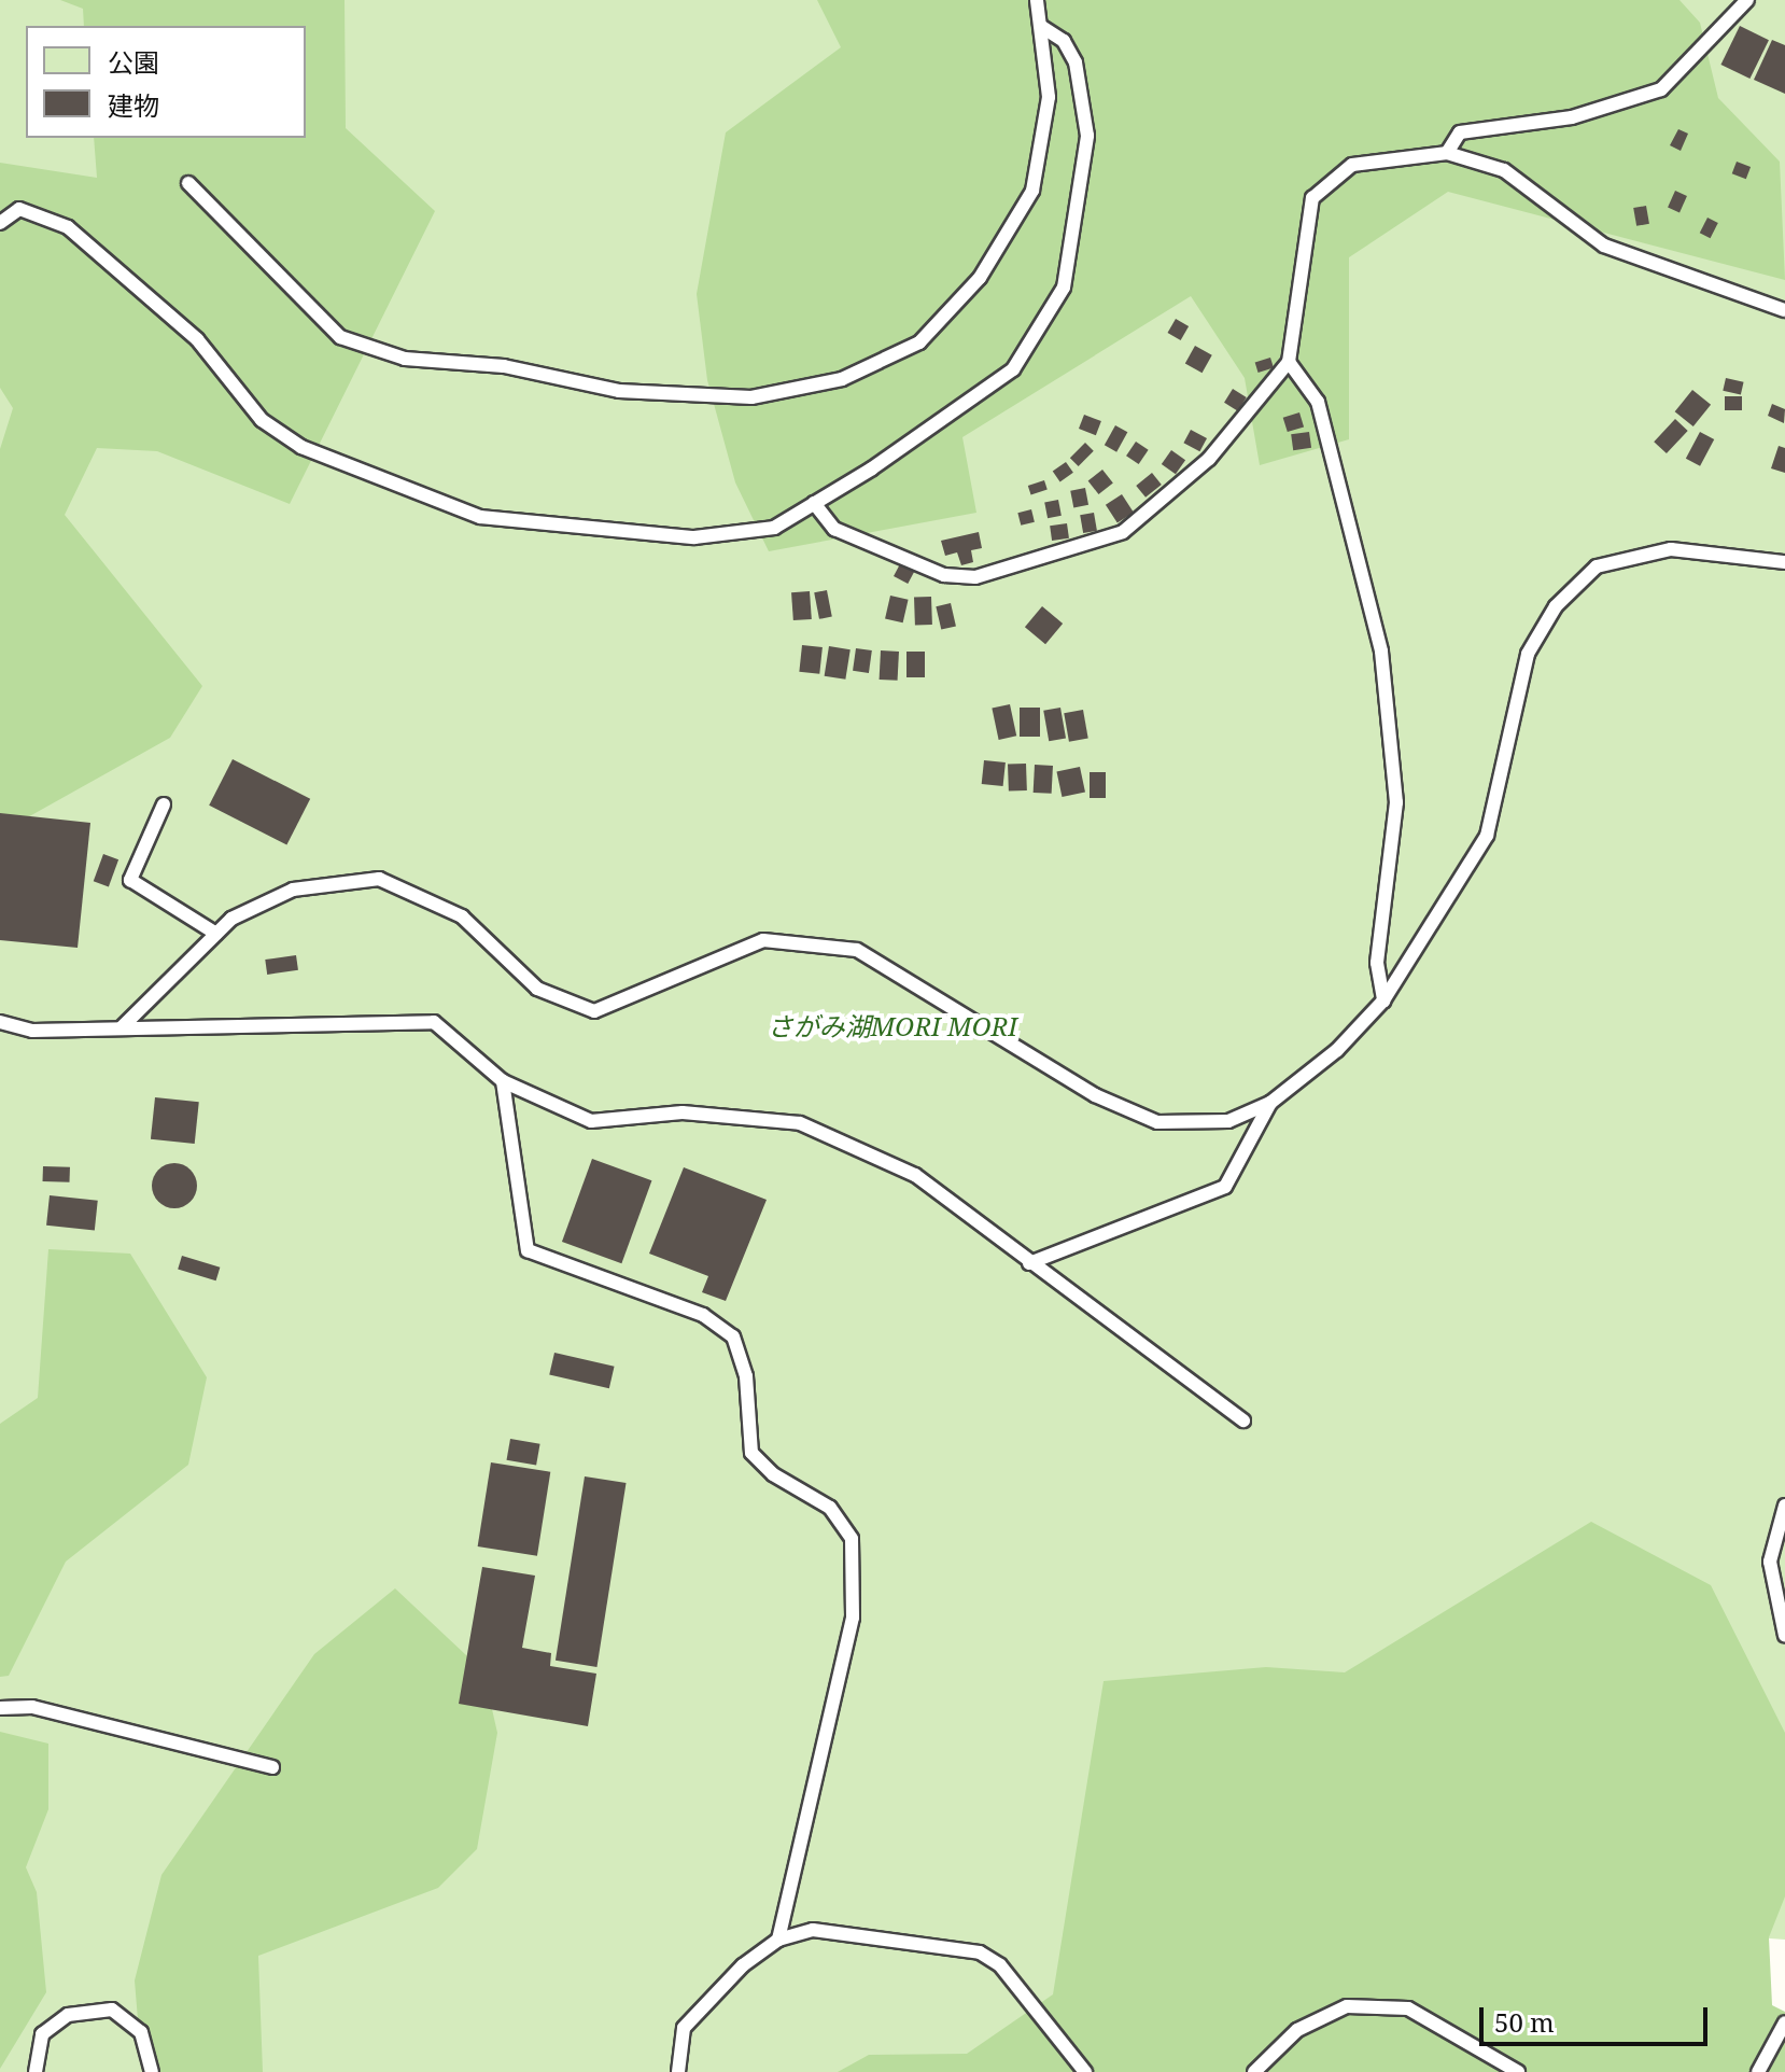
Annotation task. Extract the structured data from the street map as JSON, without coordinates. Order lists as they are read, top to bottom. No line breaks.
{"parks":["さがみ湖MORI MORI"],"legend":["公園","建物"],"scale_bar":"50 m"}
